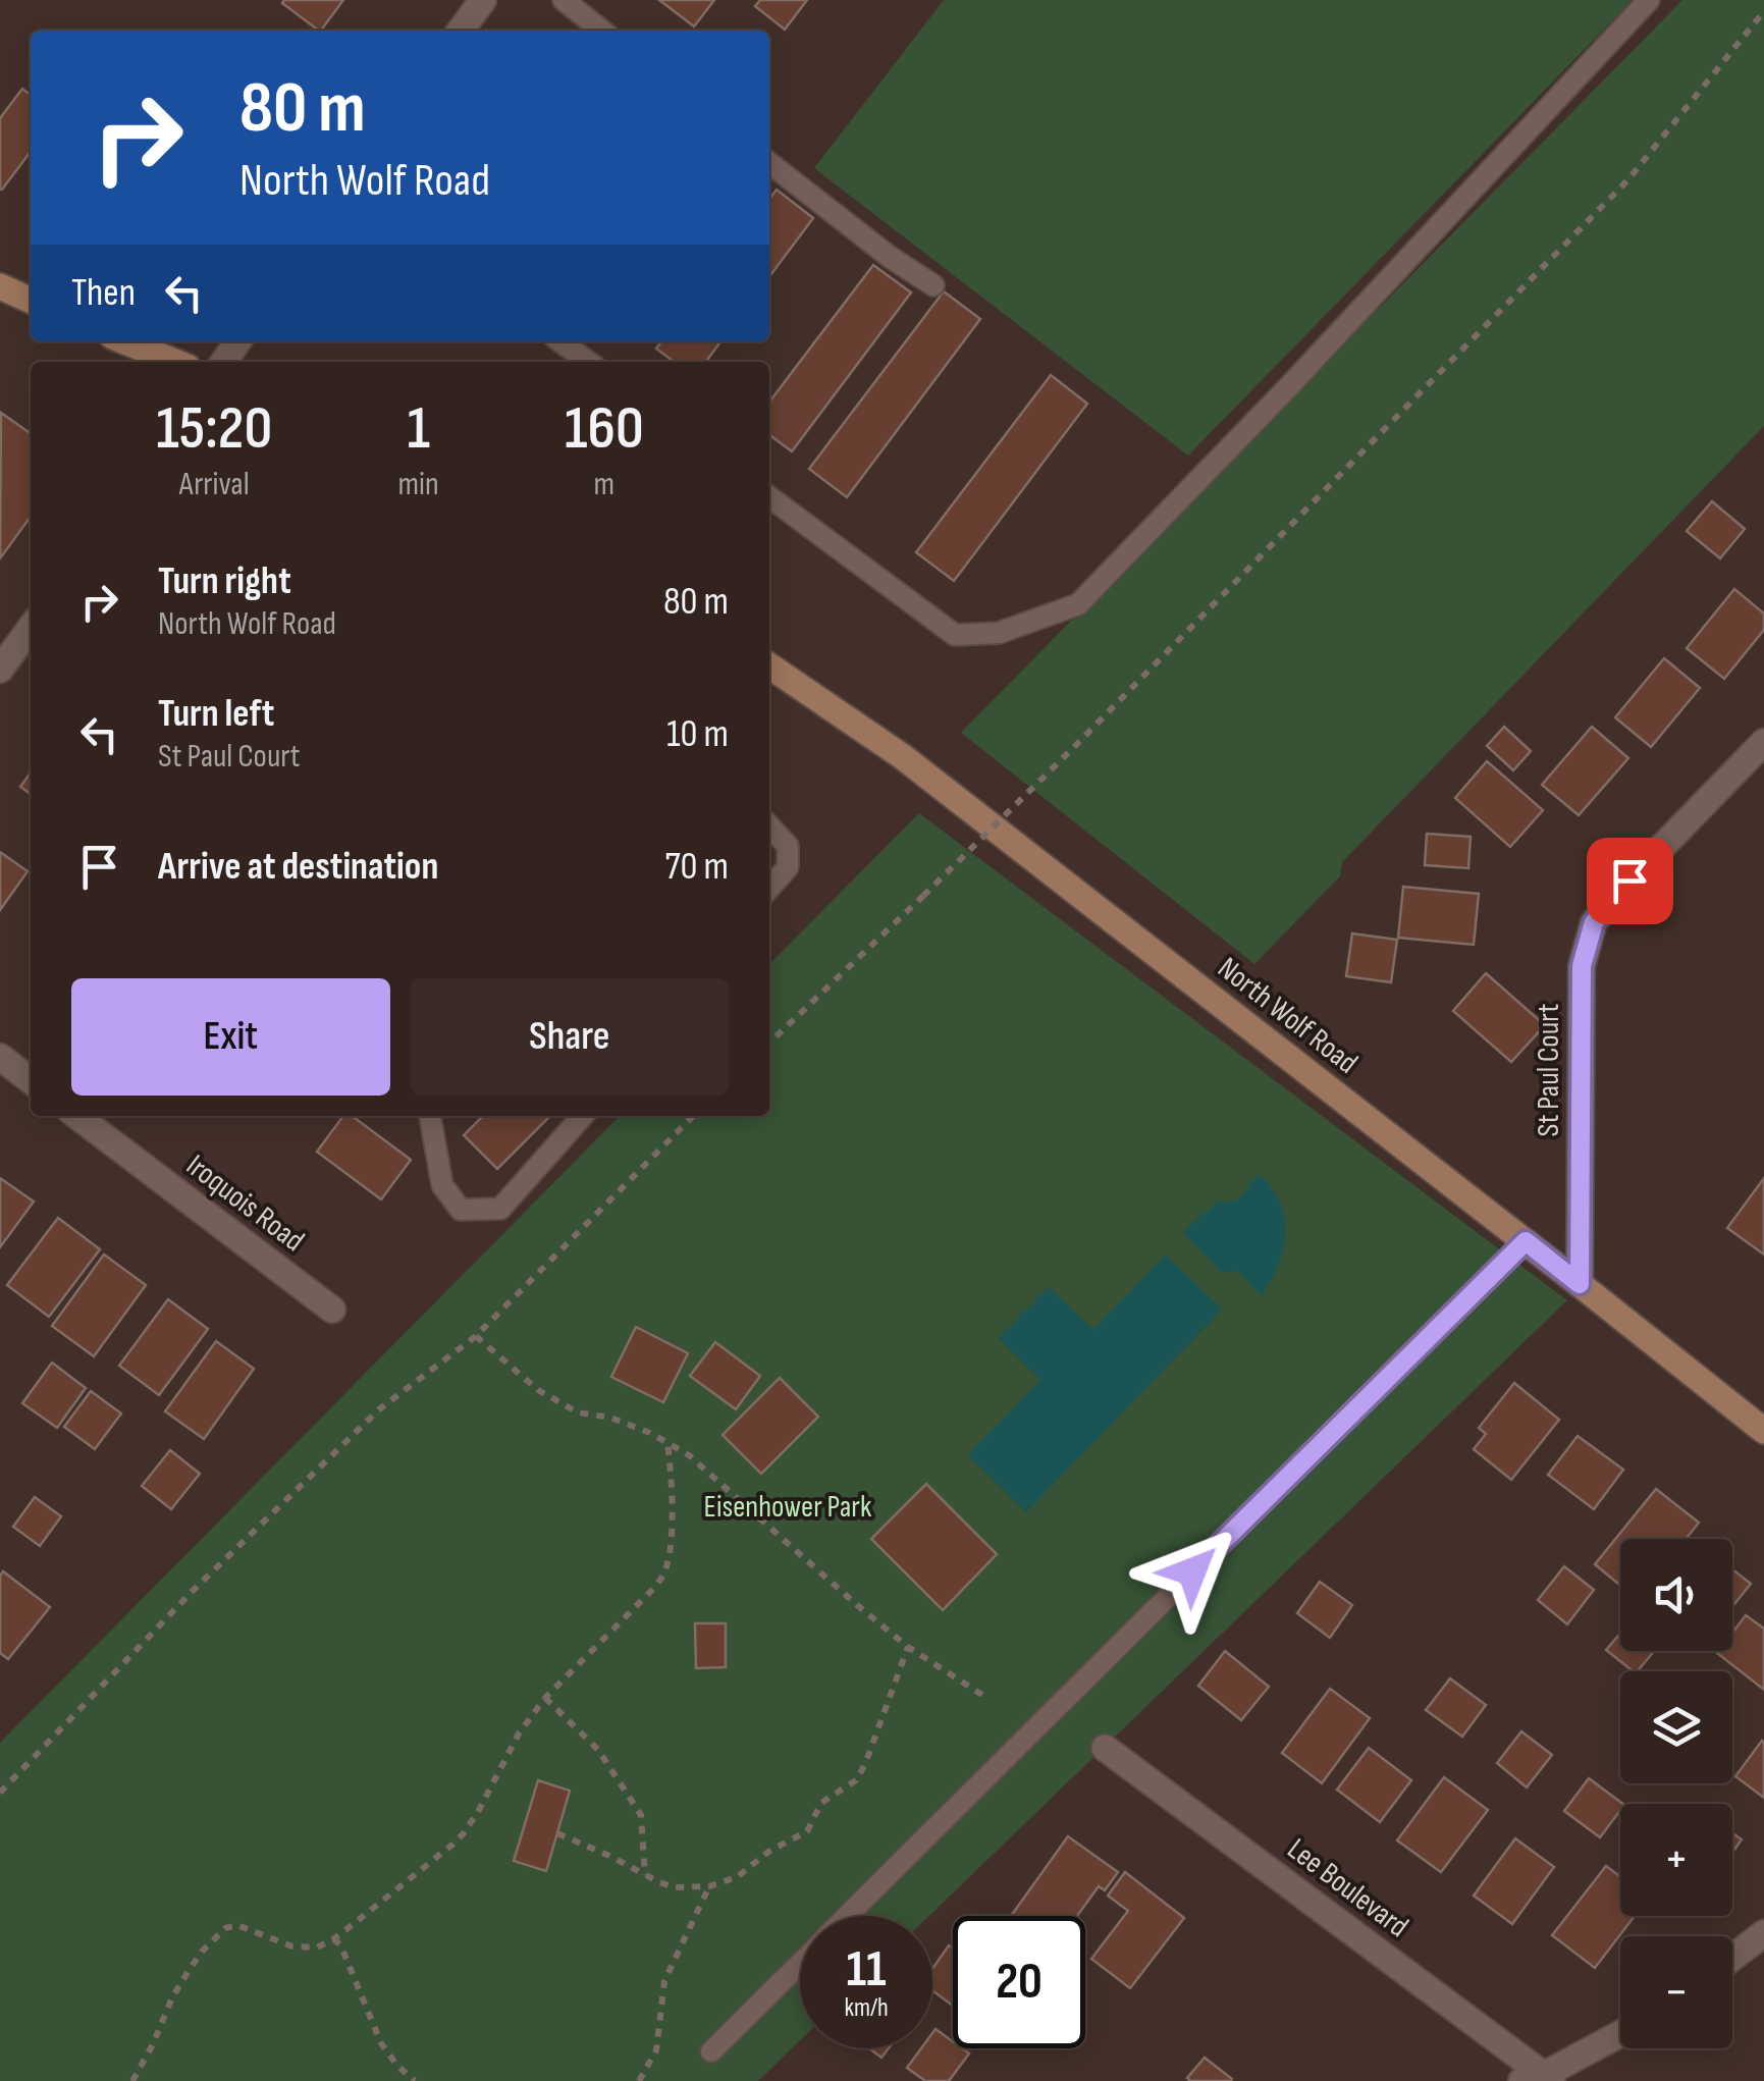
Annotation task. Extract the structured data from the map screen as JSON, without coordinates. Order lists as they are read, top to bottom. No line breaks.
{"streets":{"main road":["North Wolf Road"],"street":["St Paul Court","Iroquois Road","Lee Boulevard"]},"crossings":[["North Wolf Road","St Paul Court"]],"parks":["Eisenhower Park"],"page":{"turn":["80 m","North Wolf Road"],"then":"Then","eta":["15:20","Arrival","1","min","160","m"],"list":[{"name":"Turn right","note":"North Wolf Road","value":"80 m"},{"name":"Turn left","note":"St Paul Court","value":"10 m"},{"name":"Arrive at destination","value":"70 m"}],"buttons":["Exit","Share"],"map_buttons":["+","−"],"speed":"11 km/h","limit":"20"}}
